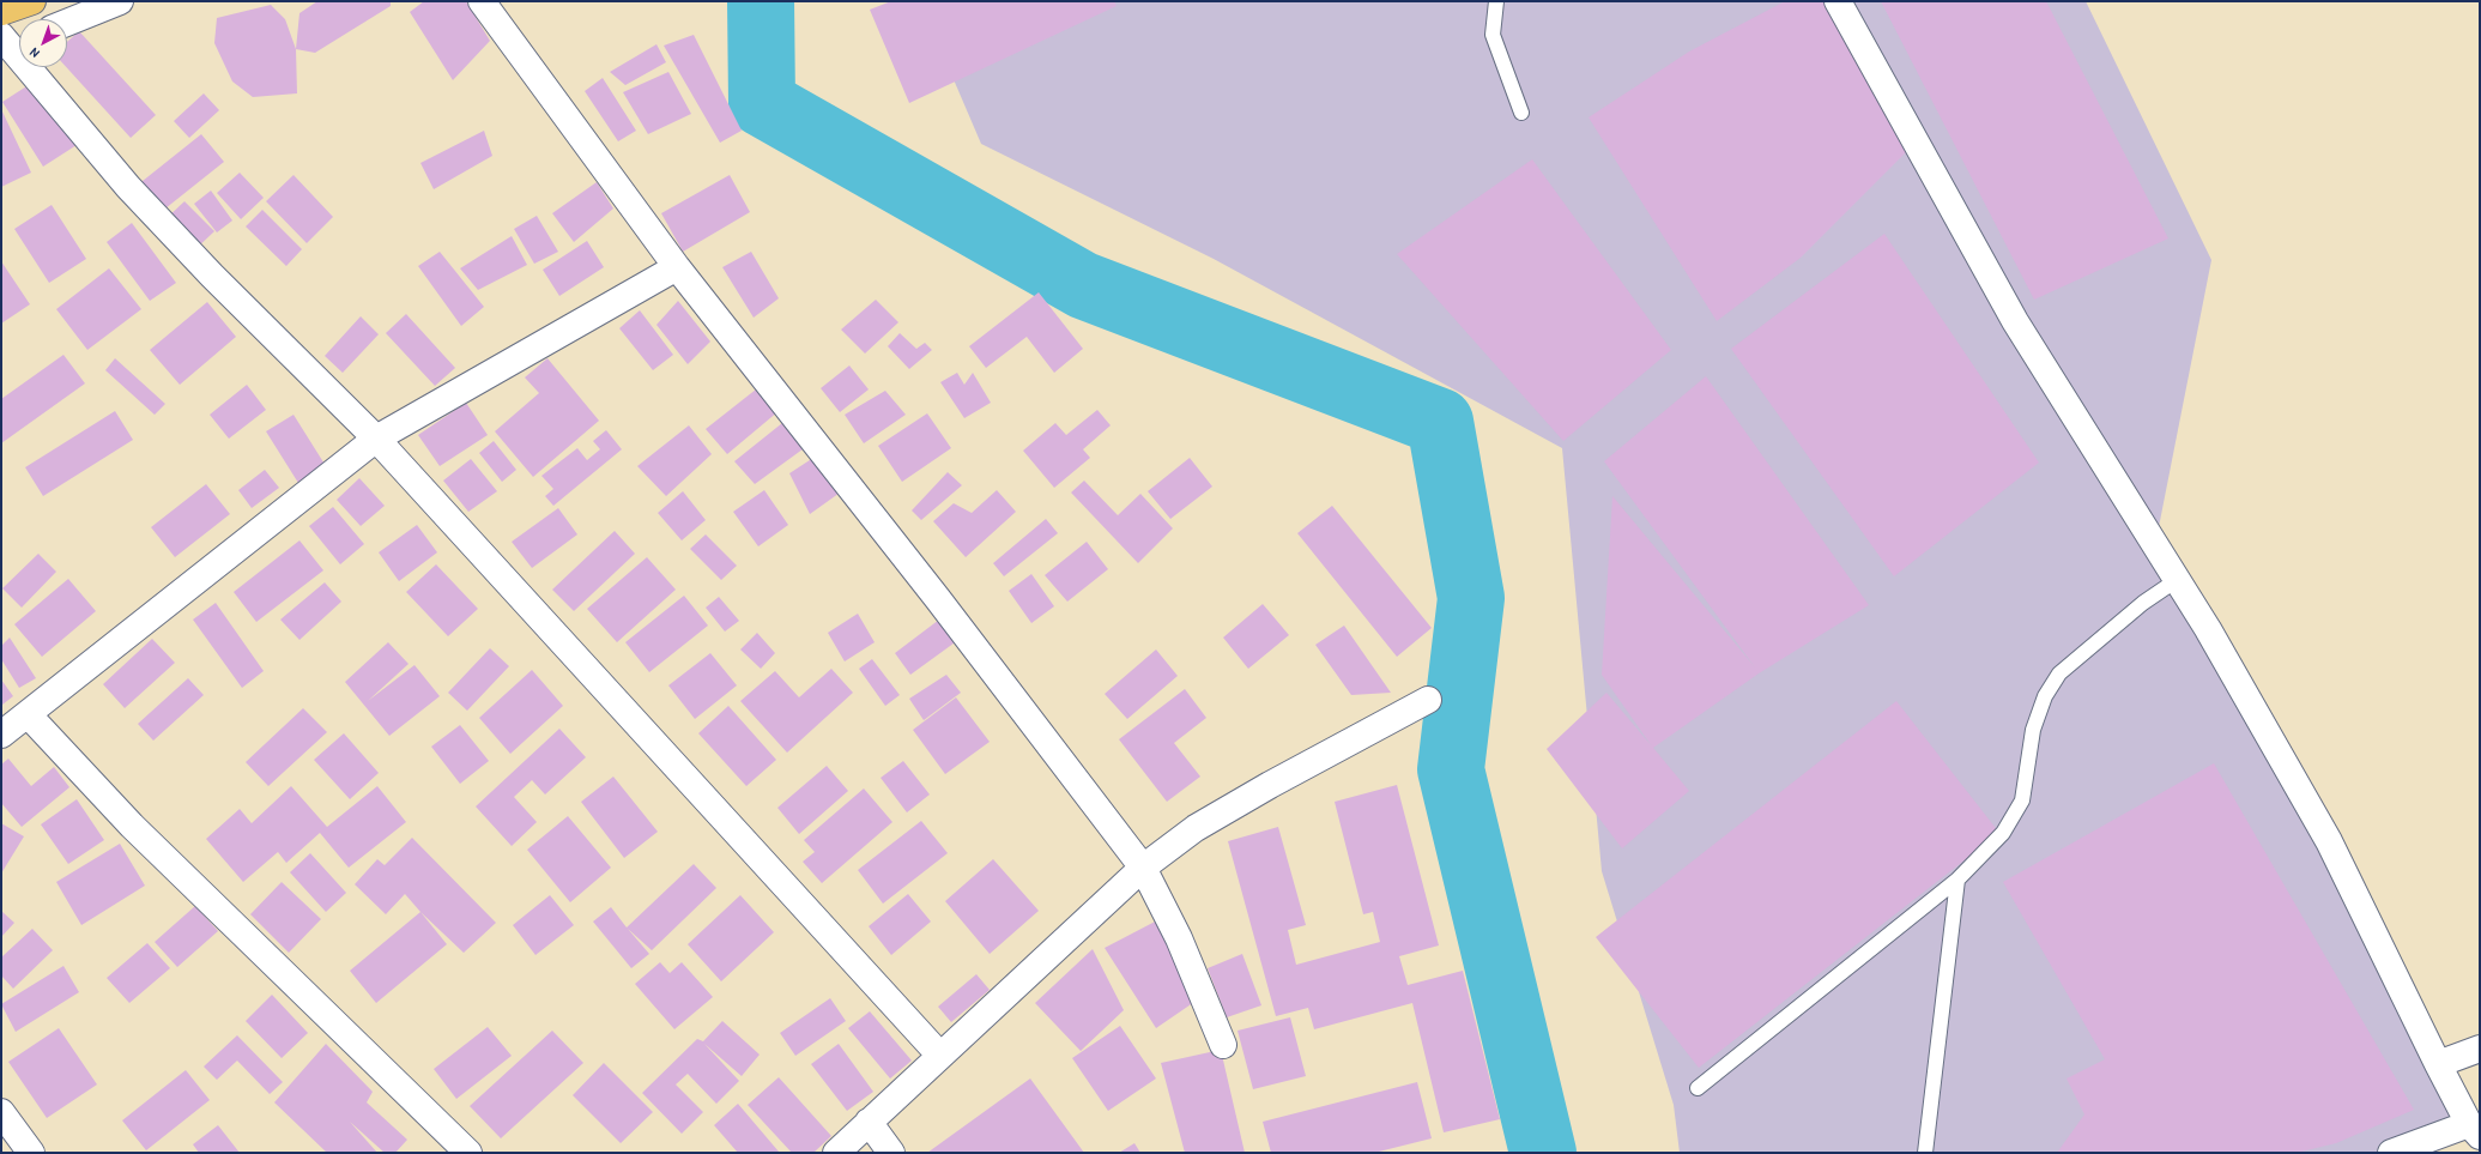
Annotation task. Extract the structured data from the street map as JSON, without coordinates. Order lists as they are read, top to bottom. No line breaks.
{"north":"bottom left"}
